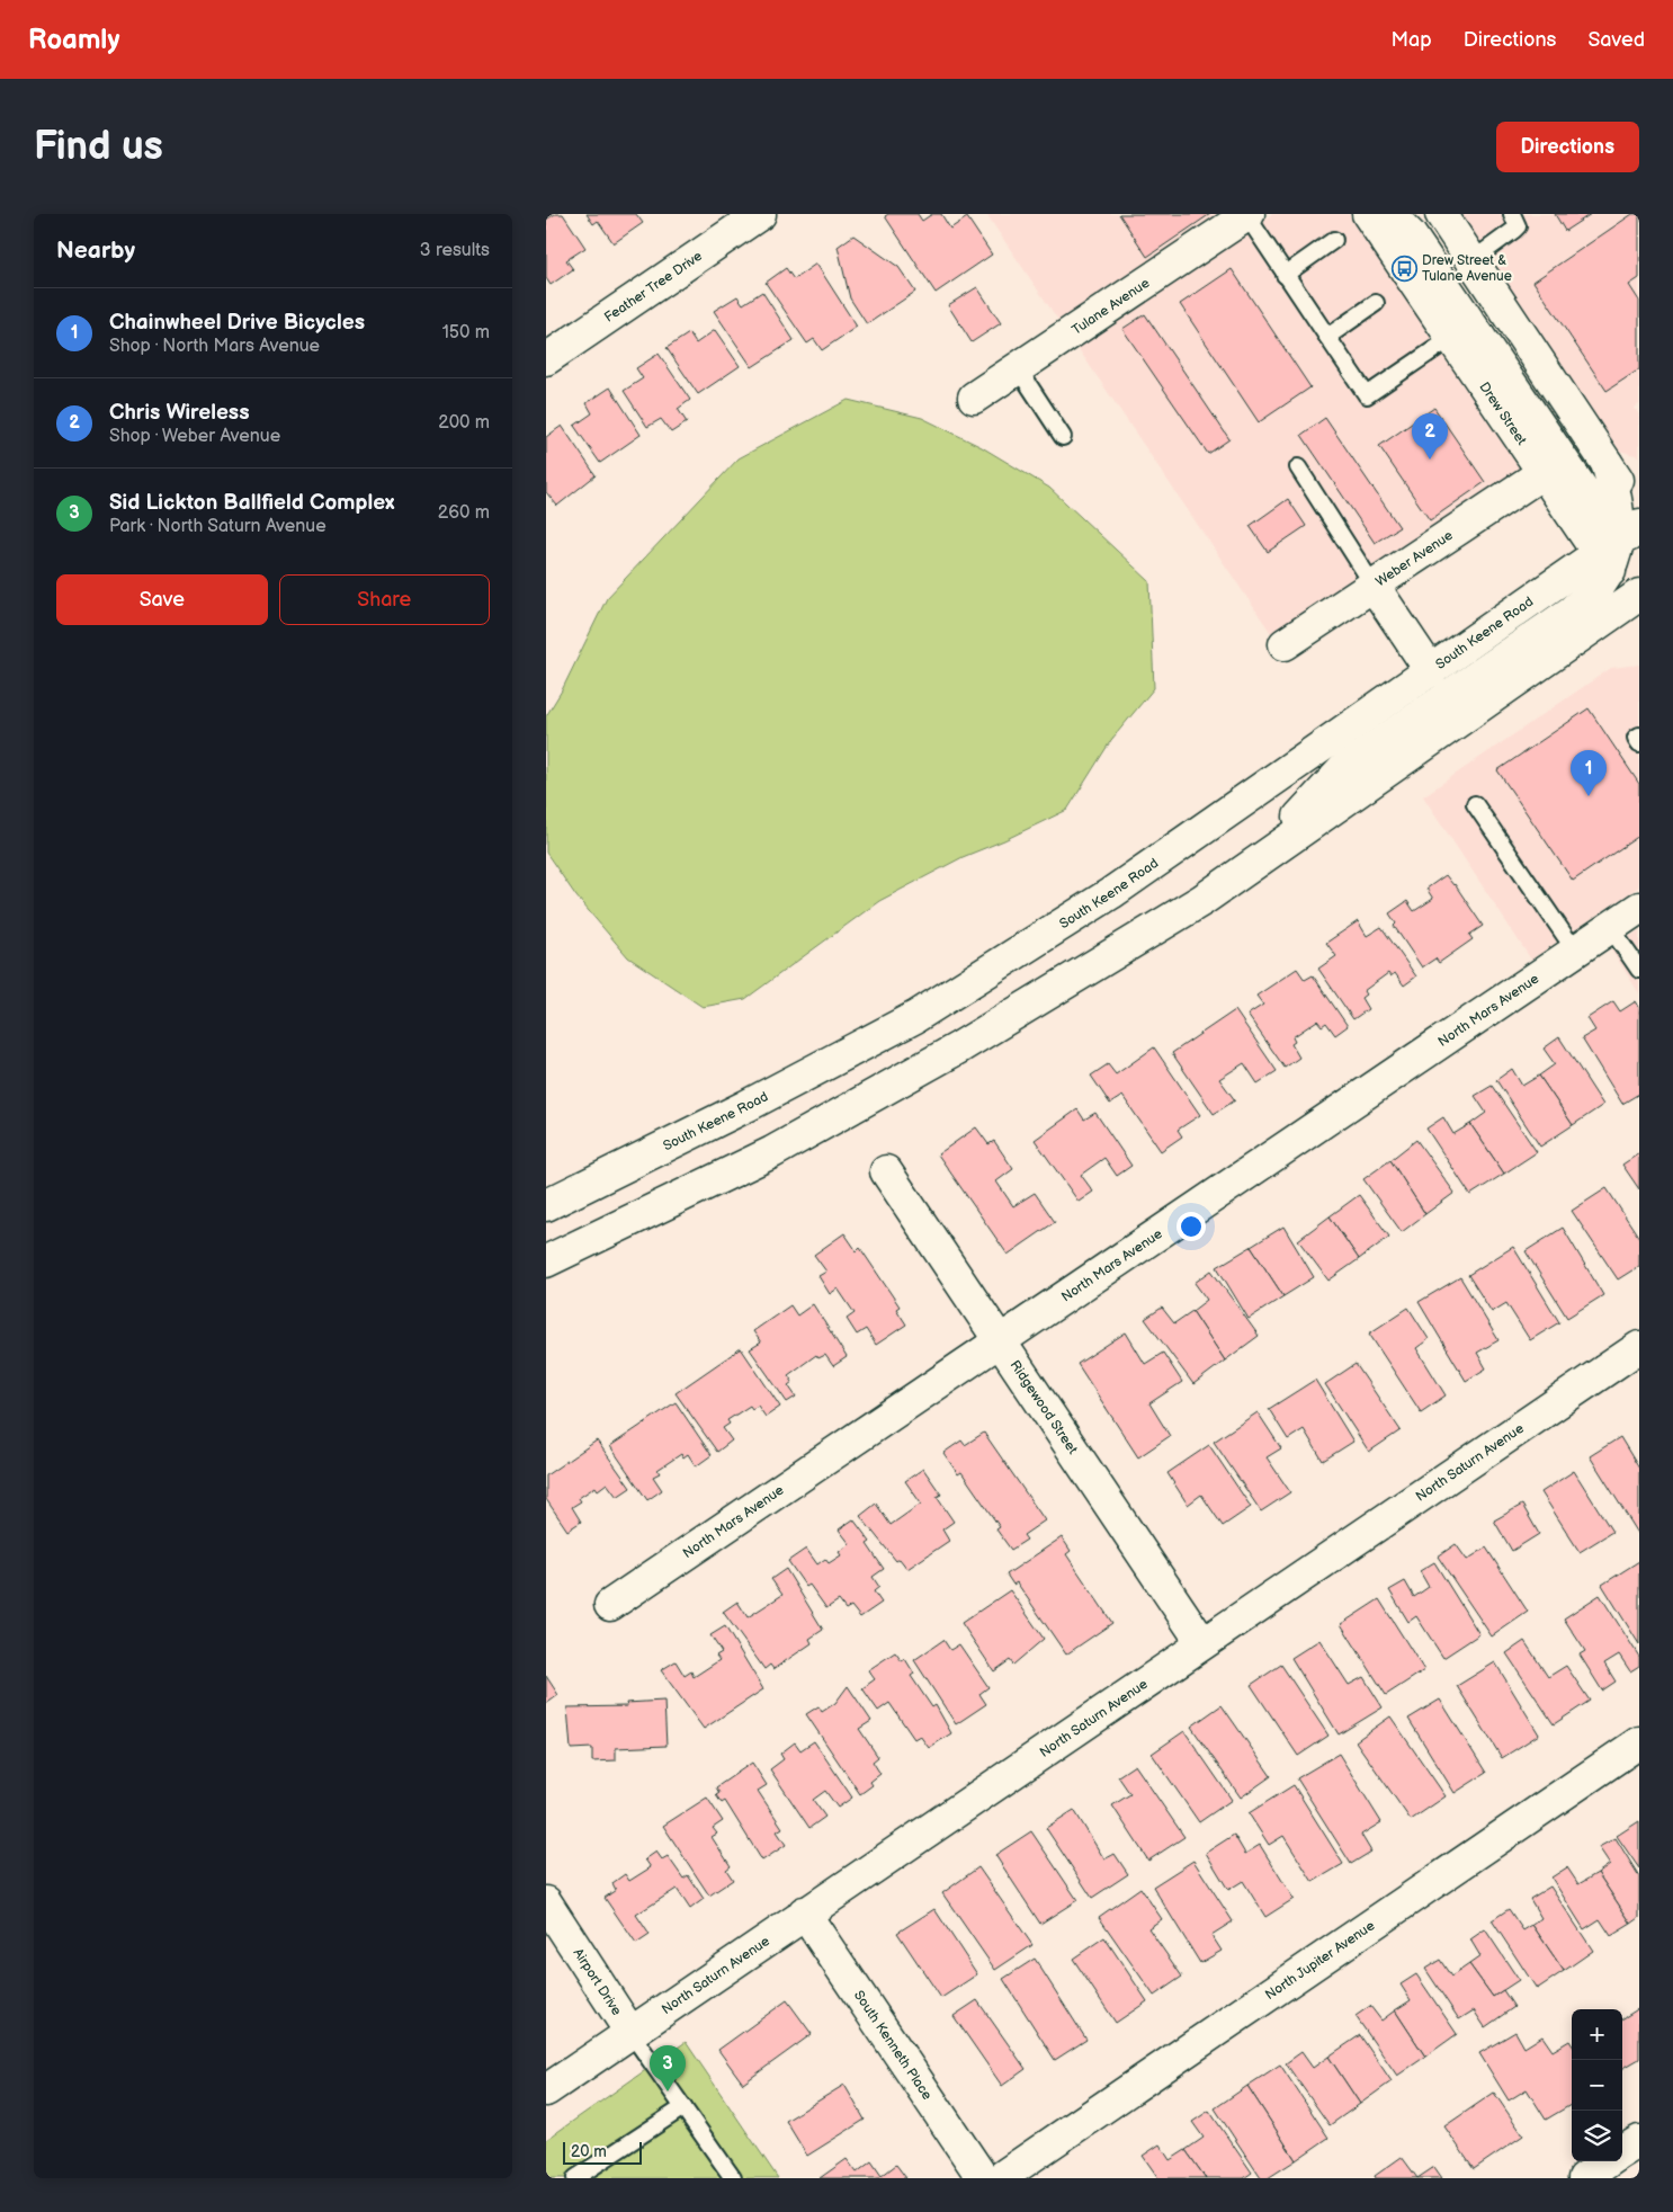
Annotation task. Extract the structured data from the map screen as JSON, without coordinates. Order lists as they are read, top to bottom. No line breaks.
{"streets":{"street":["Feather Tree Drive","Tulane Avenue","Drew Street","Weber Avenue","South Keene Road","North Mars Avenue","Ridgewood Street","North Saturn Avenue","North Jupiter Avenue","Airport Drive","South Kenneth Place"]},"crossings":[["Drew Street","Weber Avenue"],["Drew Street","South Keene Road"],["North Mars Avenue","Ridgewood Street"],["Ridgewood Street","North Saturn Avenue"],["North Saturn Avenue","Airport Drive"],["North Saturn Avenue","South Kenneth Place"]],"places":{"bus stop":["Drew Street & Tulane Avenue"]},"scale_bar":"20 m","page":{"header":"Roamly","nav":["Map","Directions","Saved"],"buttons":["Directions",["Save","Share"]],"title":"Find us","heading":["Nearby","3 results"],"list":[{"mark":"1","name":"Chainwheel Drive Bicycles","note":"Shop · North Mars Avenue","value":"150 m"},{"mark":"2","name":"Chris Wireless","note":"Shop · Weber Avenue","value":"200 m"},{"mark":"3","name":"Sid Lickton Ballfield Complex","note":"Park · North Saturn Avenue","value":"260 m"}],"pins":["2","1","3"],"map_buttons":["+","−"],"scale":"20 m"}}
